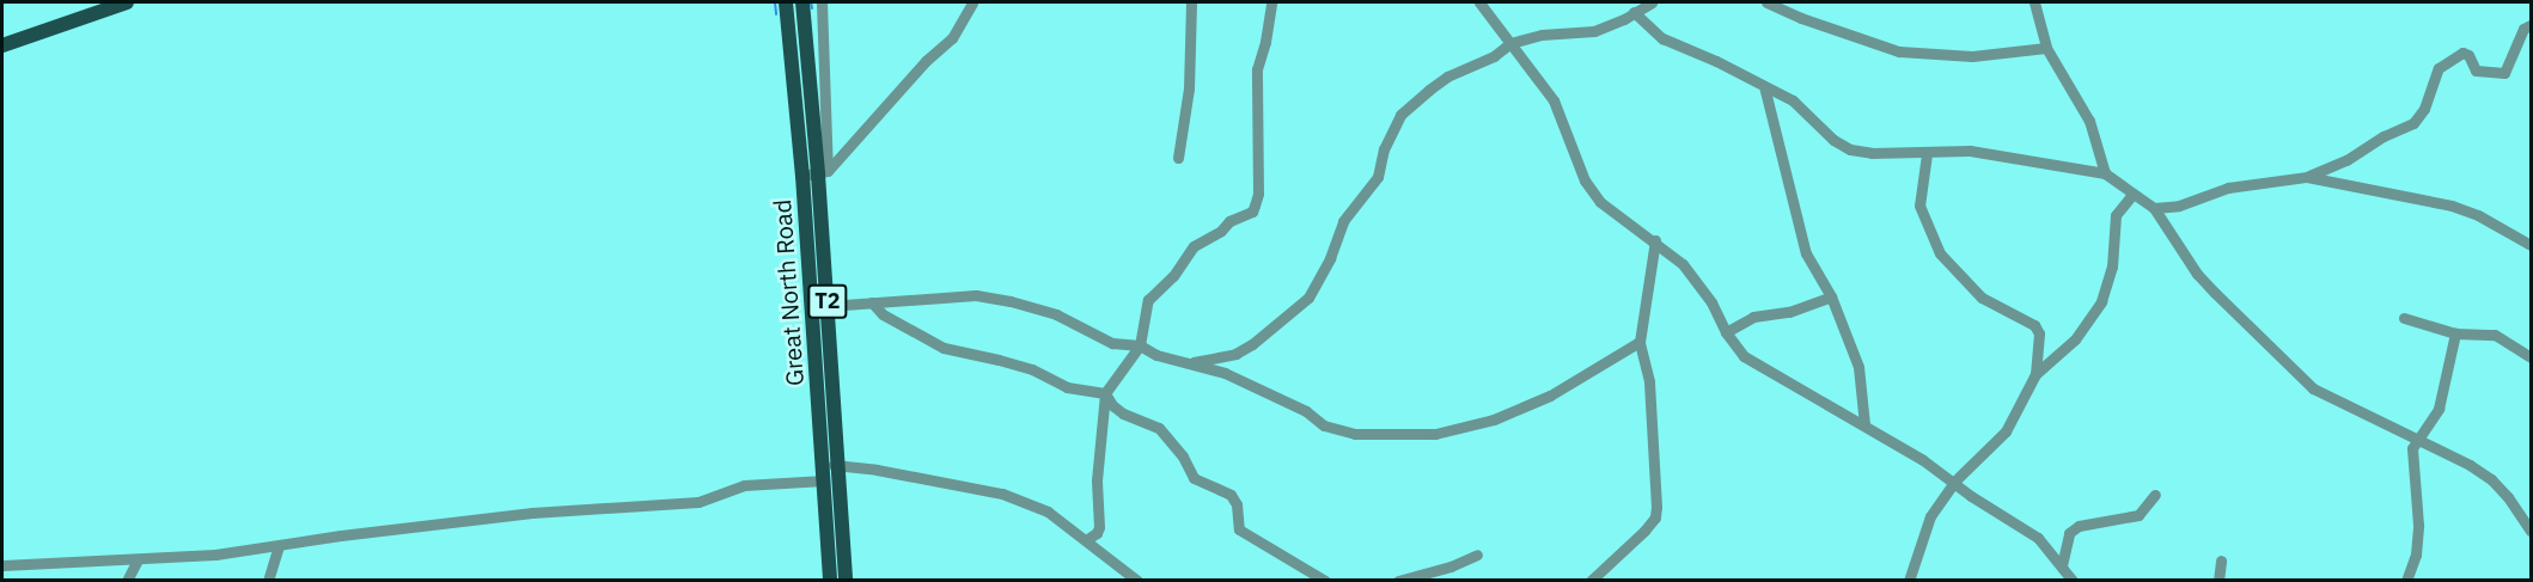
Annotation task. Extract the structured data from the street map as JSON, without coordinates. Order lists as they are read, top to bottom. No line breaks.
{"streets":{"main road":["Great North Road","T2"]}}
